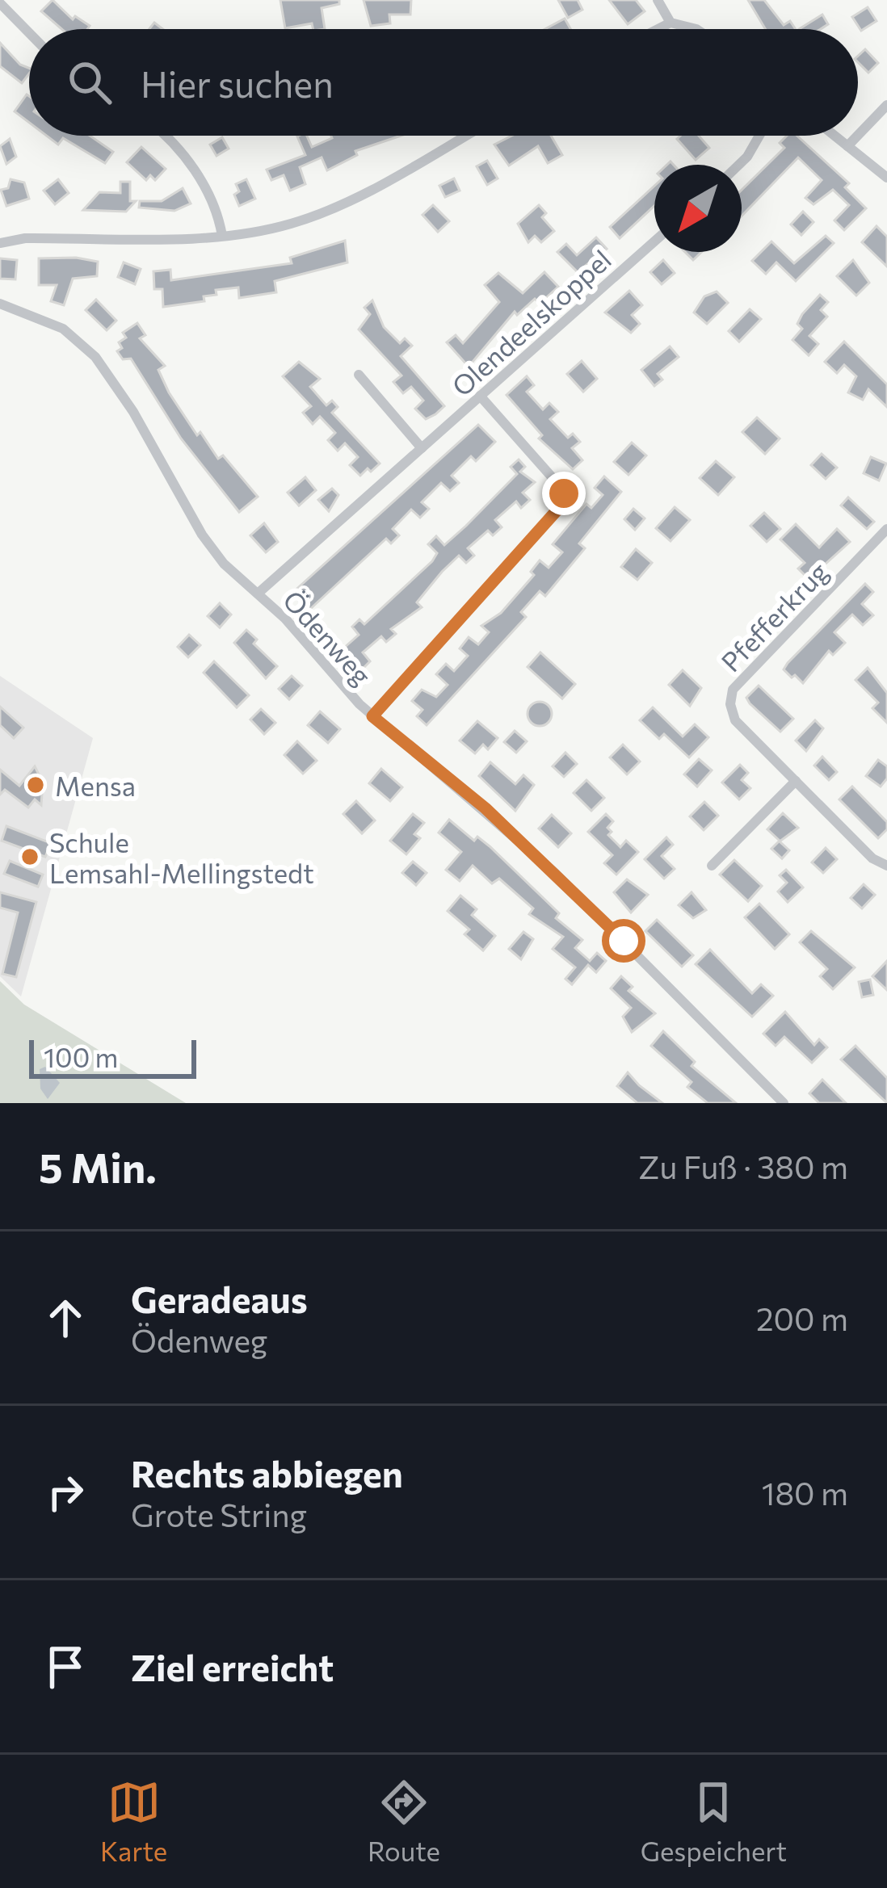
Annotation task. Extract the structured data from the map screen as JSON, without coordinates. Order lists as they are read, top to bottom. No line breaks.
{"streets":{"street":["Olendeelskoppel","Pfefferkrug","Ödenweg"]},"crossings":[["Olendeelskoppel","Ödenweg"]],"places":["Mensa","Schule Lemsahl-Mellingstedt"],"scale_bar":"100 m","north":"bottom left","page":{"search":"Hier suchen","scale":"100 m","heading":["5 Min.","Zu Fuß · 380 m"],"list":[["Geradeaus","Ödenweg","200 m"],["Rechts abbiegen","Grote String","180 m"],"Ziel erreicht"],"nav":["Karte","Route","Gespeichert"]}}
